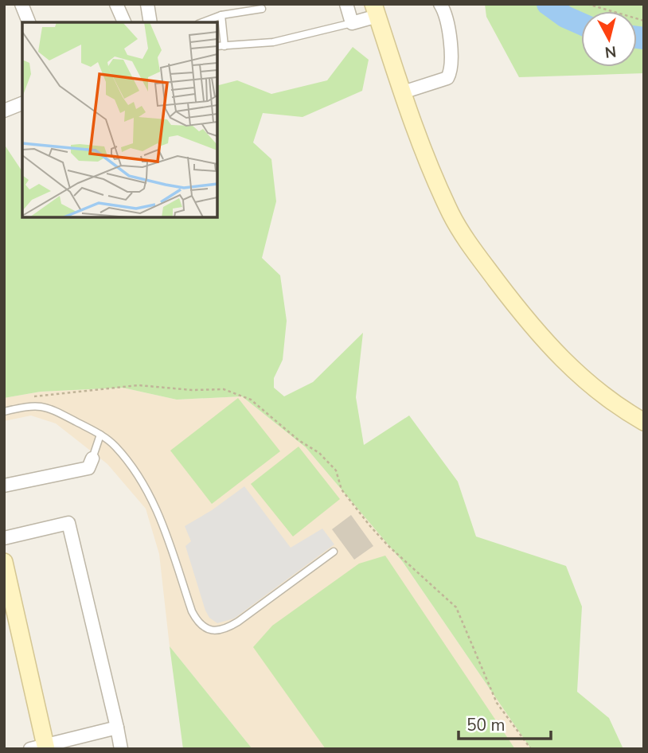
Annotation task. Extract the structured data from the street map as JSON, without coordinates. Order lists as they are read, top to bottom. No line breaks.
{"scale_bar":"50 m","north":"bottom"}
